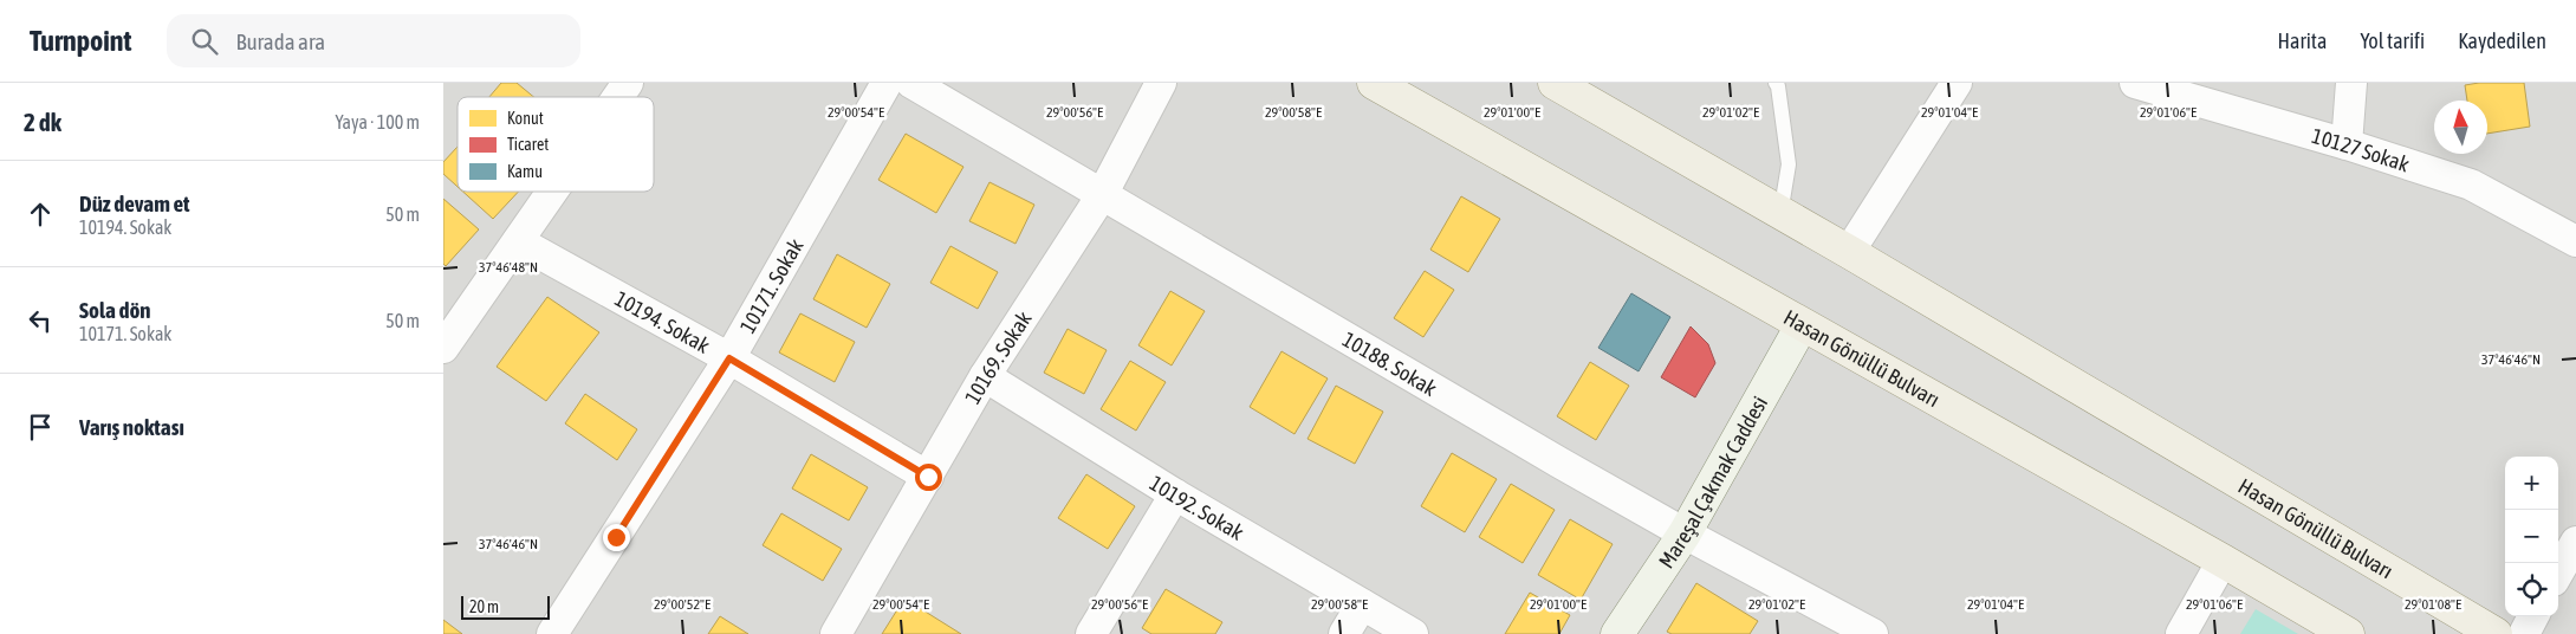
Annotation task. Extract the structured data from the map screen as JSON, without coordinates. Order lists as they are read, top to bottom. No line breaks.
{"streets":{"main road":["Hasan Gönüllü Bulvarı"],"street":["10127 Sokak","10171. Sokak","10194. Sokak","10169. Sokak","10188. Sokak","Mareşal Çakmak Caddesi","10192. Sokak"]},"crossings":[["10171. Sokak","10194. Sokak"],["10194. Sokak","10169. Sokak"],["10169. Sokak","10188. Sokak"],["10169. Sokak","10192. Sokak"],["Hasan Gönüllü Bulvarı","Mareşal Çakmak Caddesi"],["10188. Sokak","Mareşal Çakmak Caddesi"]],"legend":["Konut","Ticaret","Kamu"],"scale_bar":"20 m","north":"top","page":{"header":"Turnpoint","search":"Burada ara","nav":["Harita","Yol tarifi","Kaydedilen"],"heading":["2 dk","Yaya · 100 m"],"list":[["Düz devam et","10194. Sokak","50 m"],["Sola dön","10171. Sokak","50 m"],"Varış noktası"],"map_buttons":["+","−"],"scale":"20 m"},"coordinates":["29°00'54\"E","29°00'56\"E","29°00'58\"E","29°01'00\"E","29°01'02\"E","29°01'04\"E","29°01'06\"E","37°46'48\"N","37°46'46\"N","29°00'52\"E","29°01'08\"E"]}
